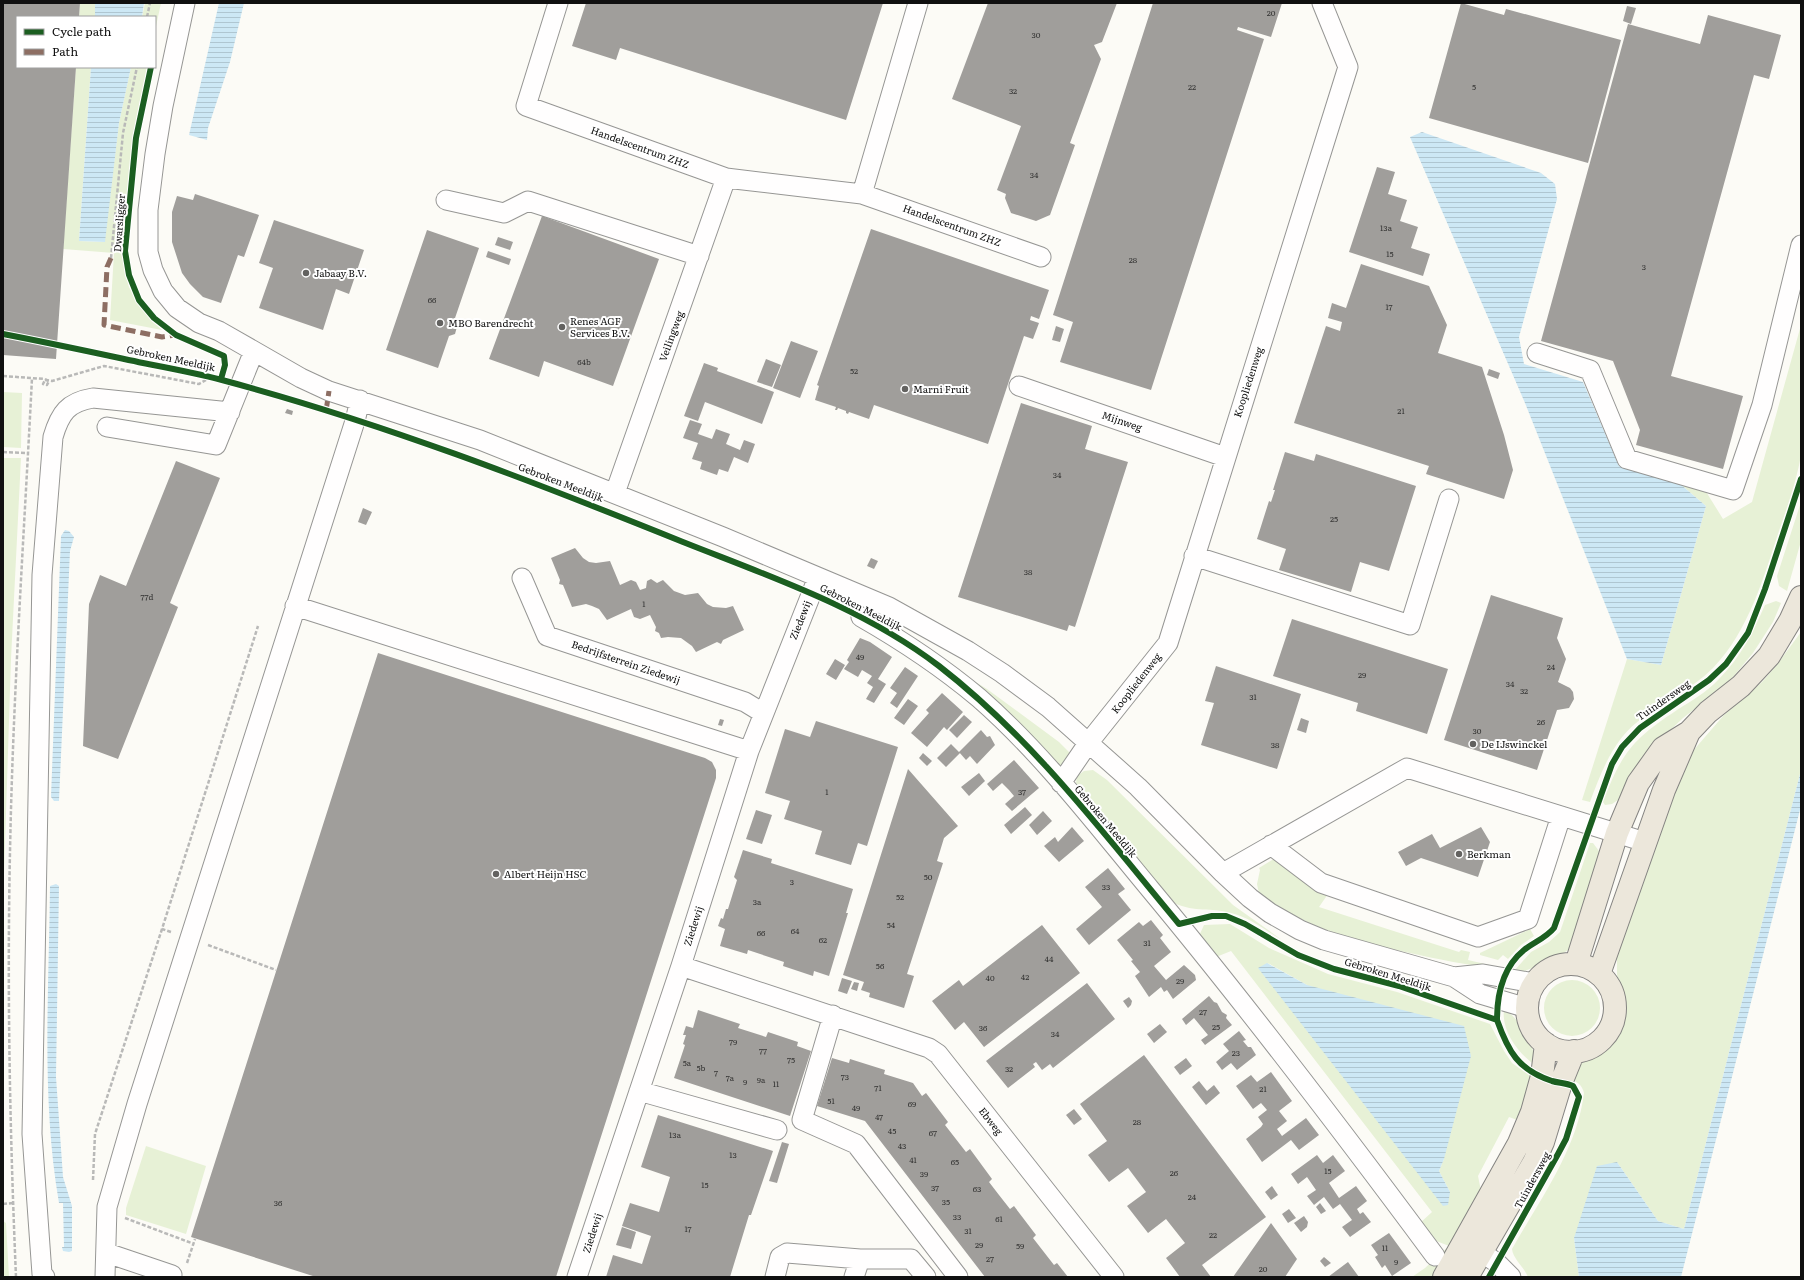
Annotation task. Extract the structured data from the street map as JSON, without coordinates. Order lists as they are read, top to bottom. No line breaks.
{"streets":{"main road":["Tuindersweg"],"street":["Handelscentrum ZHZ","Veilingweg","Gebroken Meeldijk","Koopliedenweg","Mijnweg","Ziedewij","Bedrijfsterrein Ziedewij","Ebweg"],"cycle path":["Dwarsligger"]},"crossings":[["Handelscentrum ZHZ","Veilingweg"],["Veilingweg","Gebroken Meeldijk"],["Gebroken Meeldijk","Koopliedenweg"],["Gebroken Meeldijk","Ziedewij"],["Gebroken Meeldijk","Tuindersweg"],["Koopliedenweg","Mijnweg"],["Ziedewij","Bedrijfsterrein Ziedewij"],["Ziedewij","Ebweg"]],"places":["Jabaay B.V.","MBO Barendrecht","Renes AGF Services B.V.","Marni Fruit","De IJswinckel","Berkman","Albert Heijn HSC"],"house_numbers":["20","30","22","5","32","34","13a","15","28","3","66","17","64b","52","21","34","25","38","77d","1","49","24","29","34","32","31","26","30","38","1","37","50","3","33","52","3a","54","64","66","62","31","44","56","42","40","29","27","25","36","34","79","77","23","75","5a","5b","32","7","73","7a","9a","9","11","71","21","51","69","49","47","28","45","67","13a","43","13","41","65","15","26","39","15","37","63","24","35","36","33","61","17","31","22","29","59","11","27","9","20"],"legend":["Cycle path","Path"]}
